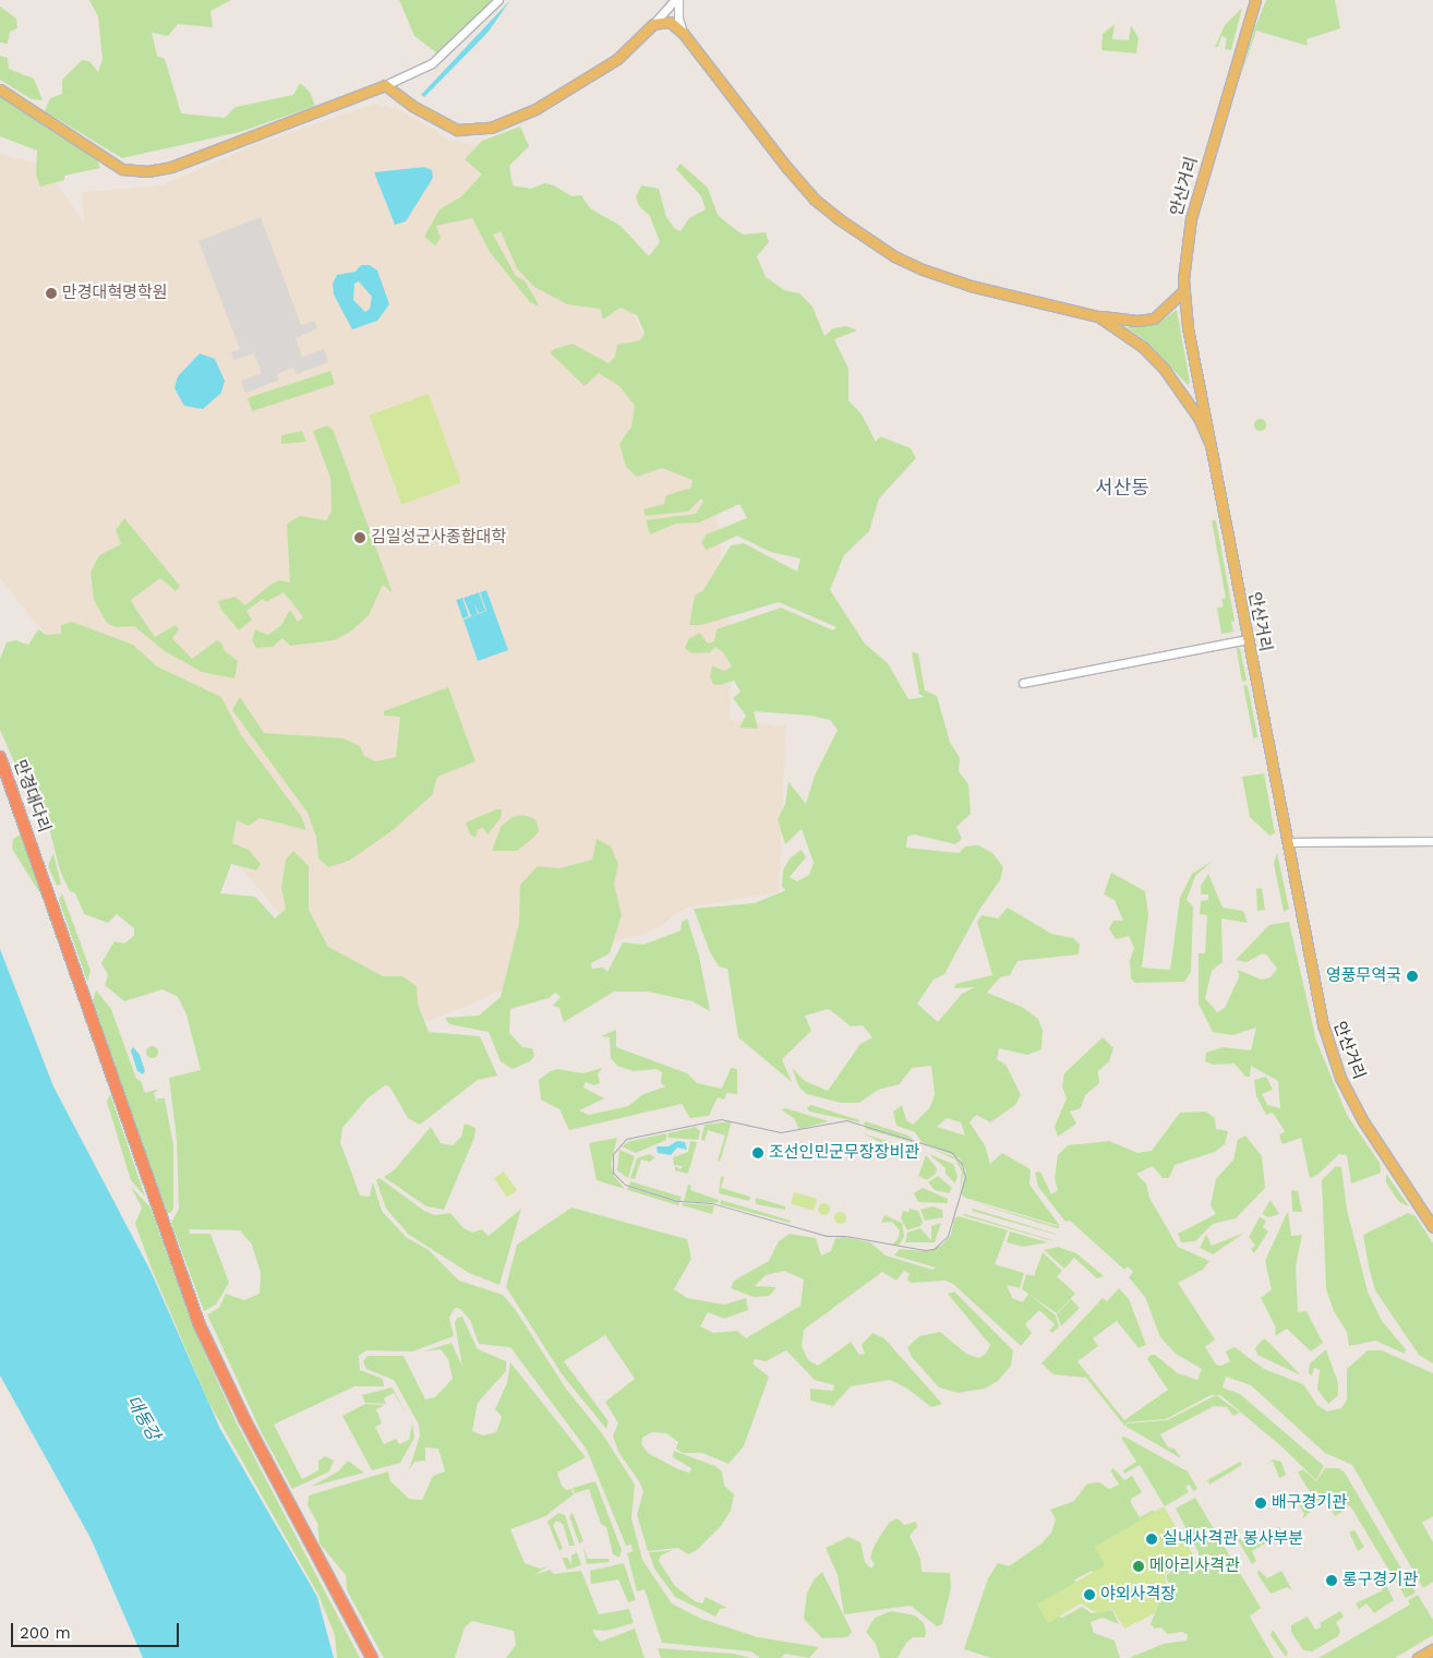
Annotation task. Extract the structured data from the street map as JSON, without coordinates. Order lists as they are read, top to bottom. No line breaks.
{"streets":{"highway":["만경대다리"],"main road":["안산거리"]},"districts":["서산동"],"water":["대동강"],"places":["만경대혁명학원","김일성군사종합대학","영풍무역국","조선인민군무장장비관","배구경기관","실내사격관 봉사부분","메아리사격관","롱구경기관","야외사격장"],"scale_bar":"200 m"}
